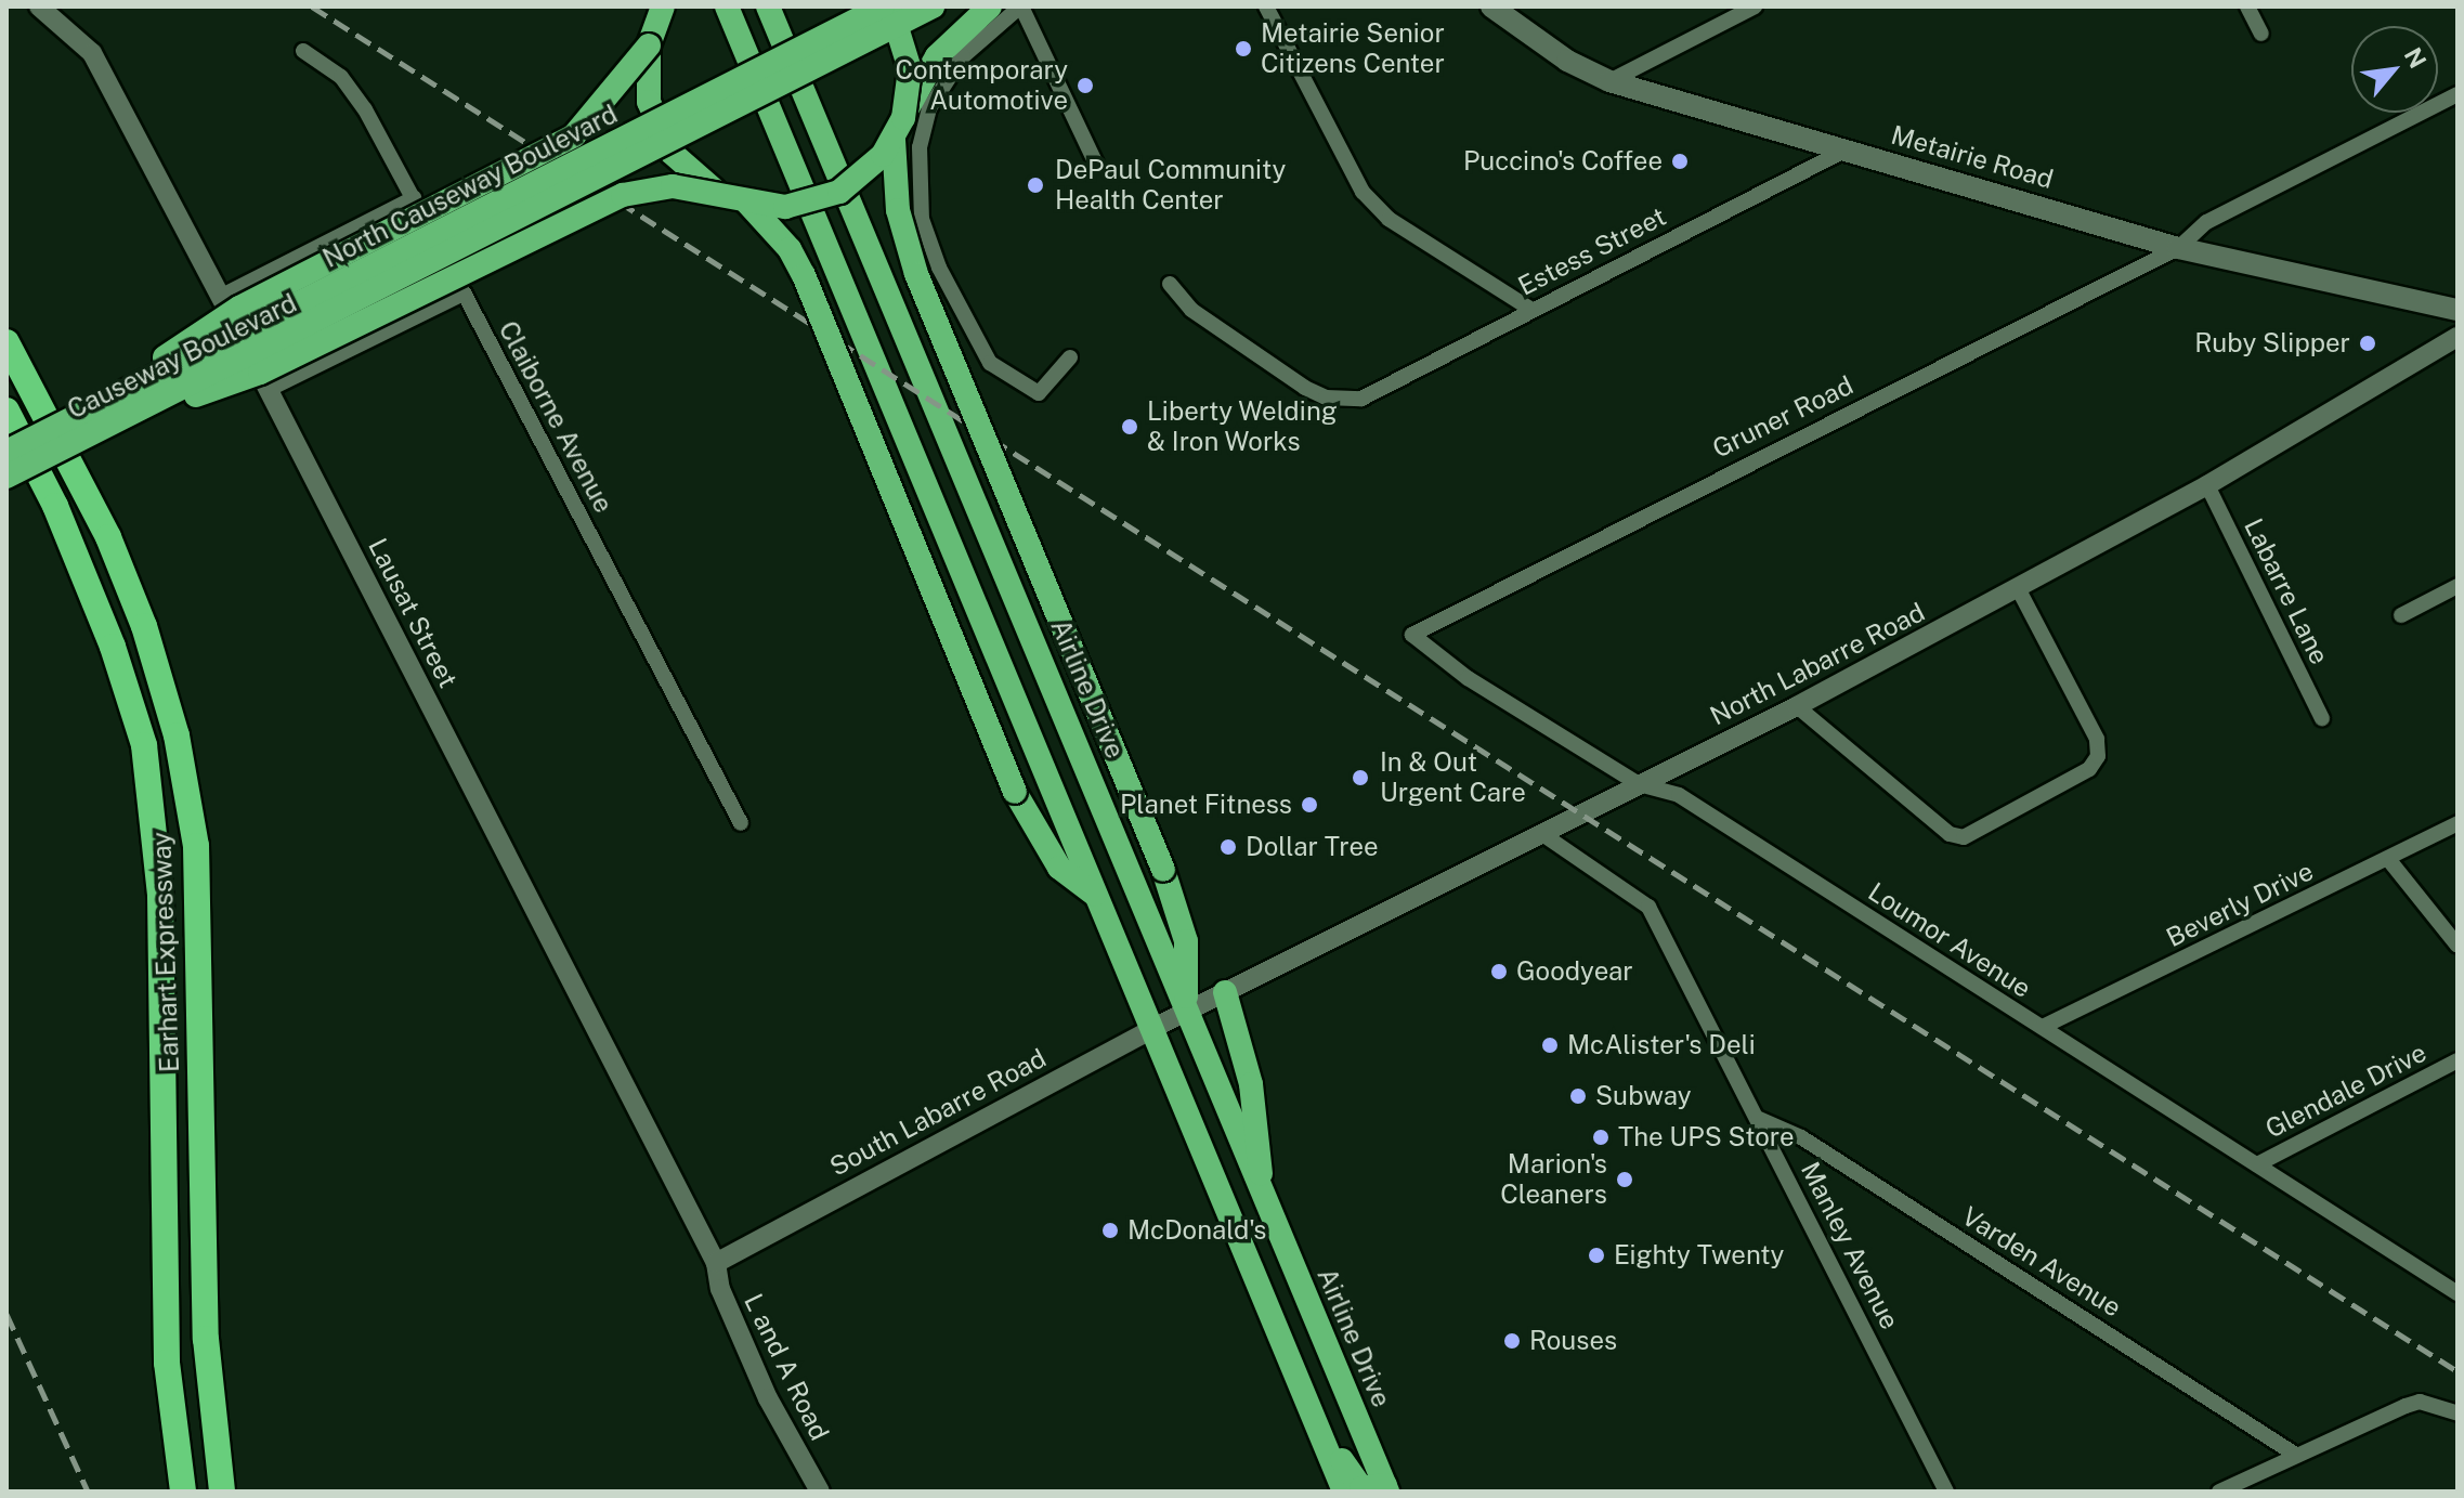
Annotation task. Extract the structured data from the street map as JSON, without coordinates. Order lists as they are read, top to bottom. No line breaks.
{"streets":{"highway":["North Causeway Boulevard","Causeway Boulevard","Airline Drive","Earhart Expressway"],"main road":["Metairie Road"],"street":["Estess Street","Claiborne Avenue","Gruner Road","Labarre Lane","Lausat Street","North Labarre Road","Beverly Drive","Loumor Avenue","Glendale Drive","South Labarre Road","Manley Avenue","Varden Avenue","L and A Road"]},"crossings":[["Metairie Road","Estess Street"],["Metairie Road","Gruner Road"],["North Causeway Boulevard","Causeway Boulevard"],["Gruner Road","Loumor Avenue"],["Labarre Lane","North Labarre Road"],["Lausat Street","South Labarre Road"],["Lausat Street","L and A Road"],["North Labarre Road","Airline Drive"],["North Labarre Road","Loumor Avenue"],["North Labarre Road","South Labarre Road"],["North Labarre Road","Manley Avenue"],["Airline Drive","South Labarre Road"],["Beverly Drive","Loumor Avenue"],["Loumor Avenue","Glendale Drive"],["South Labarre Road","L and A Road"],["Manley Avenue","Varden Avenue"]],"places":["Metairie Senior Citizens Center","Contemporary Automotive","Puccino's Coffee","DePaul Community Health Center","Ruby Slipper","Liberty Welding & Iron Works","In & Out Urgent Care","Planet Fitness","Dollar Tree","Goodyear","McAlister's Deli","Subway","The UPS Store","Marion's Cleaners","McDonald's","Eighty Twenty","Rouses"],"north":"top right"}
